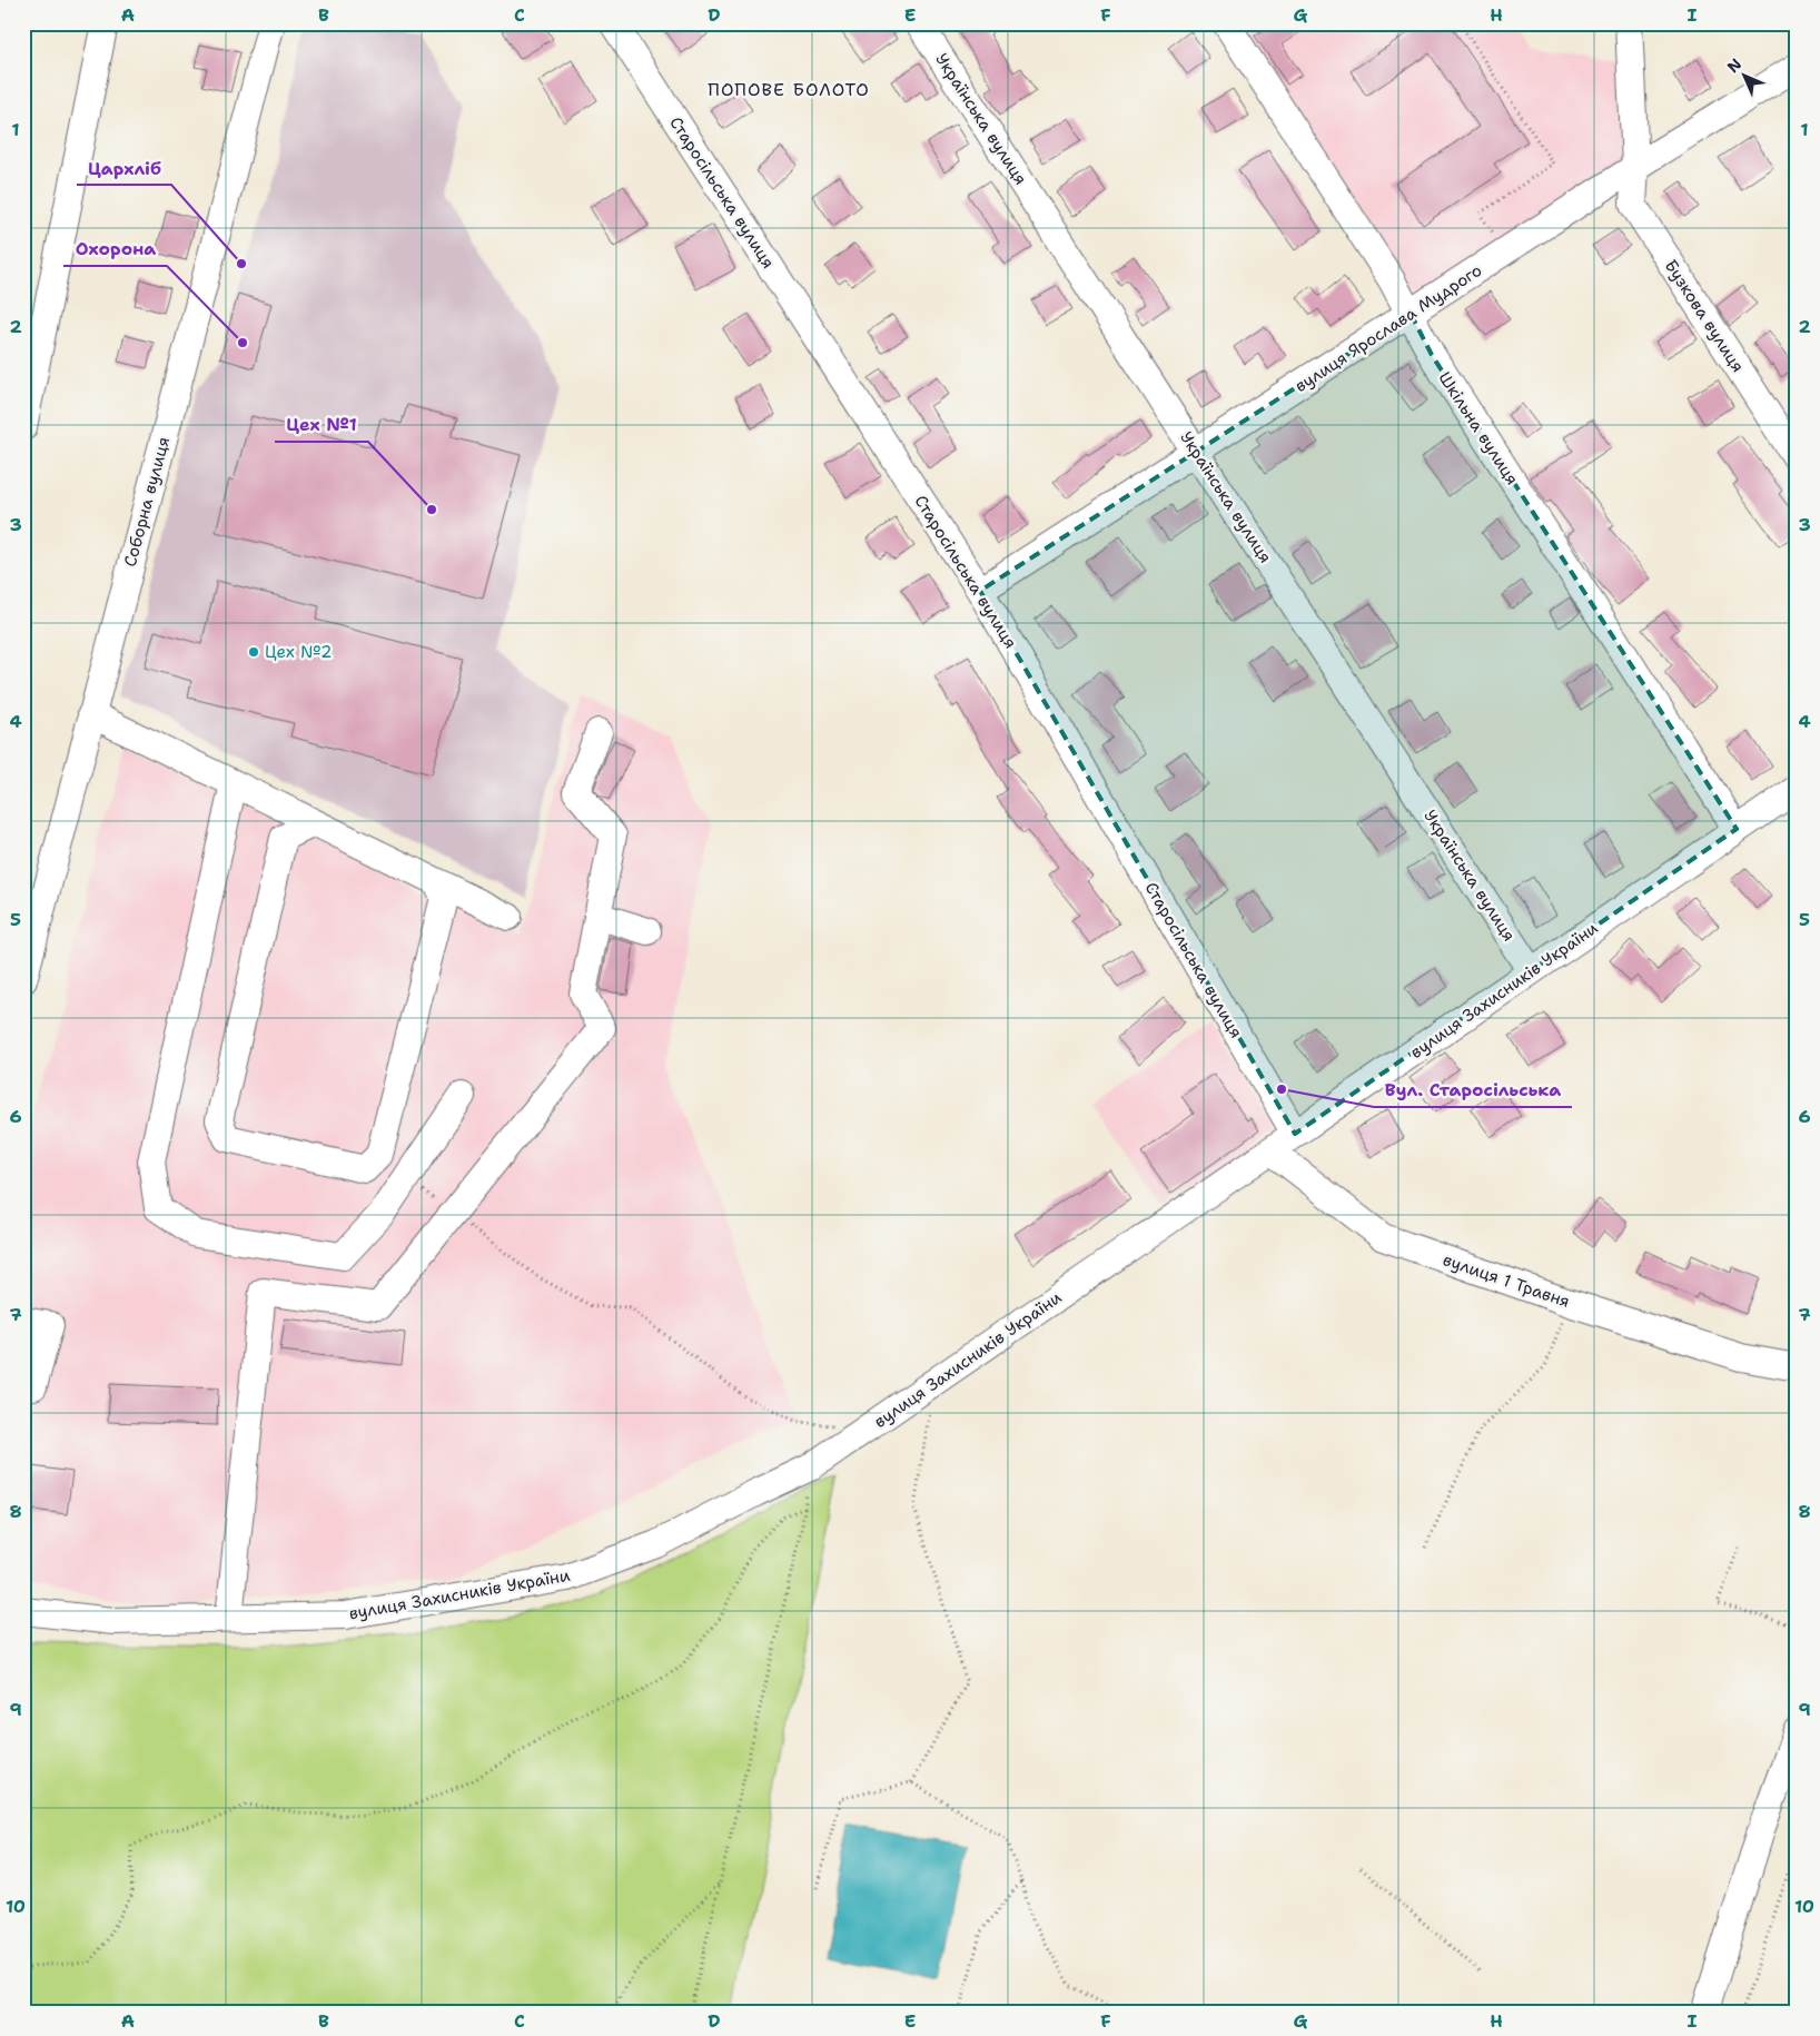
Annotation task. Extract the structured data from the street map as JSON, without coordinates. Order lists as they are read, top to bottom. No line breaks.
{"streets":{"street":["Українська вулиця","Старосільська вулиця","Бузкова вулиця","вулиця Ярослава Мудрого","Шкільна вулиця","Соборна вулиця","вулиця Захисників України","вулиця 1 Травня"]},"crossings":[["Українська вулиця","вулиця Ярослава Мудрого"],["Українська вулиця","вулиця Захисників України"],["Старосільська вулиця","вулиця Ярослава Мудрого"],["Старосільська вулиця","вулиця Захисників України"],["Бузкова вулиця","вулиця Ярослава Мудрого"],["вулиця Ярослава Мудрого","Шкільна вулиця"],["Шкільна вулиця","вулиця Захисників України"],["вулиця Захисників України","вулиця 1 Травня"]],"districts":["ПОПОВЕ БОЛОТО"],"places":["Цархліб","Охорона","Цех №1","Цех №2","Вул. Старосільська"],"north":"top left","grid":{"columns":["A","B","C","D","E","F","G","H","I"],"rows":["1","2","3","4","5","6","7","8","9","10"]}}
